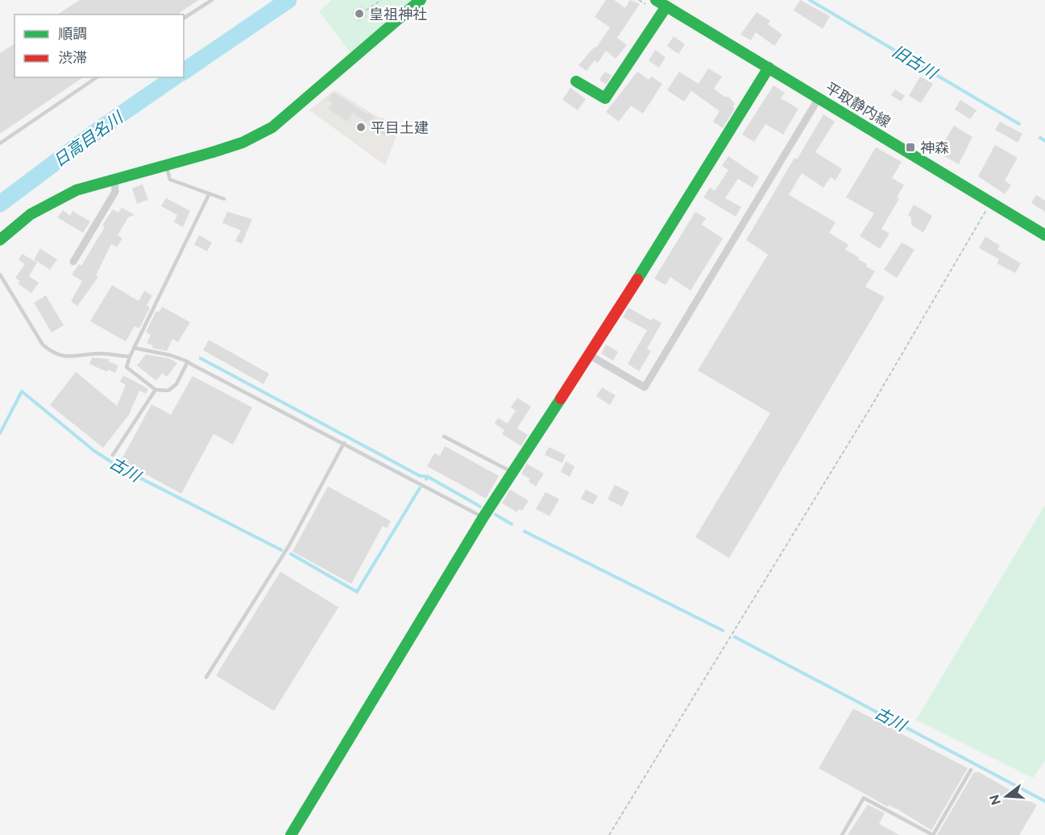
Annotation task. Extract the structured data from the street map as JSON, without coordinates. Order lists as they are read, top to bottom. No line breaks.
{"streets":{"street":["平取静内線"]},"water":["旧古川","日高目名川","古川"],"places":{"other":["皇祖神社","平目土建"],"transit":["神森"]},"legend":["順調","渋滞"],"north":"left"}
